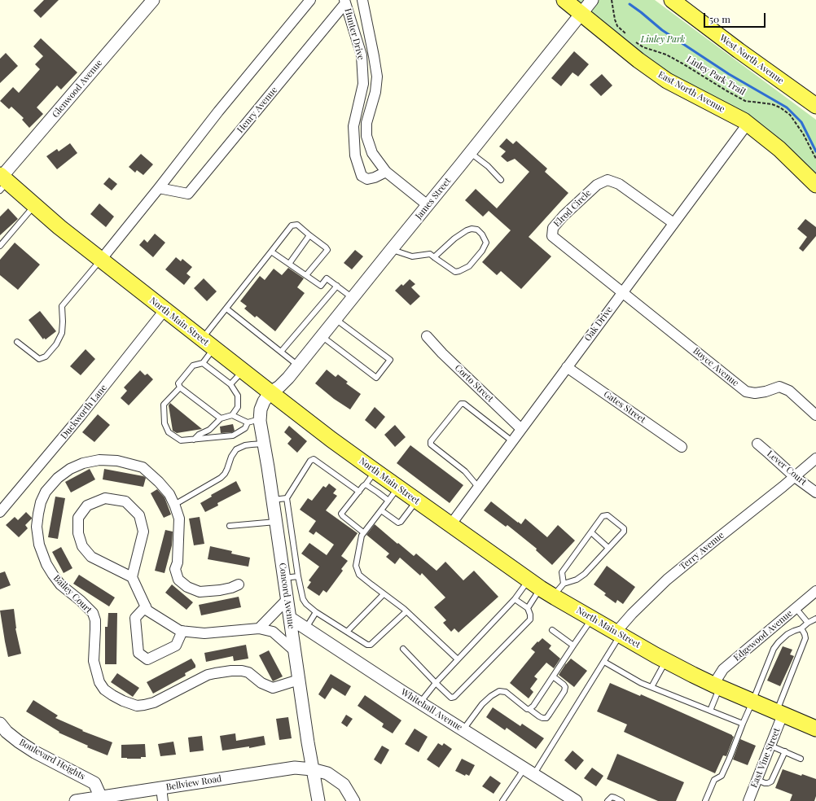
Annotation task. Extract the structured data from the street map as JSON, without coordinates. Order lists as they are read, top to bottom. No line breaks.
{"streets":{"main road":["West North Avenue","East North Avenue","North Main Street"],"street":["Hunter Drive","Glenwood Avenue","Henry Avenue","James Street","Elrod Circle","Oak Drive","Boyce Avenue","Corto Street","Gates Street","Duckworth Lane","Lever Court","Terry Avenue","Bailey Court","Concord Avenue","Edgewood Avenue","Whitehall Avenue","East Vine Street","Boulevard Heights","Bellview Road"],"path":["Linley Park Trail"]},"crossings":[["Hunter Drive","Henry Avenue"],["Hunter Drive","James Street"],["Glenwood Avenue","North Main Street"],["East North Avenue","James Street"],["East North Avenue","Oak Drive"],["James Street","North Main Street"],["James Street","Concord Avenue"],["Elrod Circle","Oak Drive"],["Elrod Circle","Boyce Avenue"],["North Main Street","Oak Drive"],["North Main Street","Duckworth Lane"],["North Main Street","Terry Avenue"],["North Main Street","Concord Avenue"],["North Main Street","Edgewood Avenue"],["North Main Street","East Vine Street"],["Oak Drive","Boyce Avenue"],["Oak Drive","Corto Street"],["Oak Drive","Gates Street"],["Lever Court","Terry Avenue"],["Bailey Court","Concord Avenue"],["Concord Avenue","Whitehall Avenue"],["Concord Avenue","Bellview Road"],["Boulevard Heights","Bellview Road"]],"parks":["Linley Park"],"scale_bar":"50 m"}
